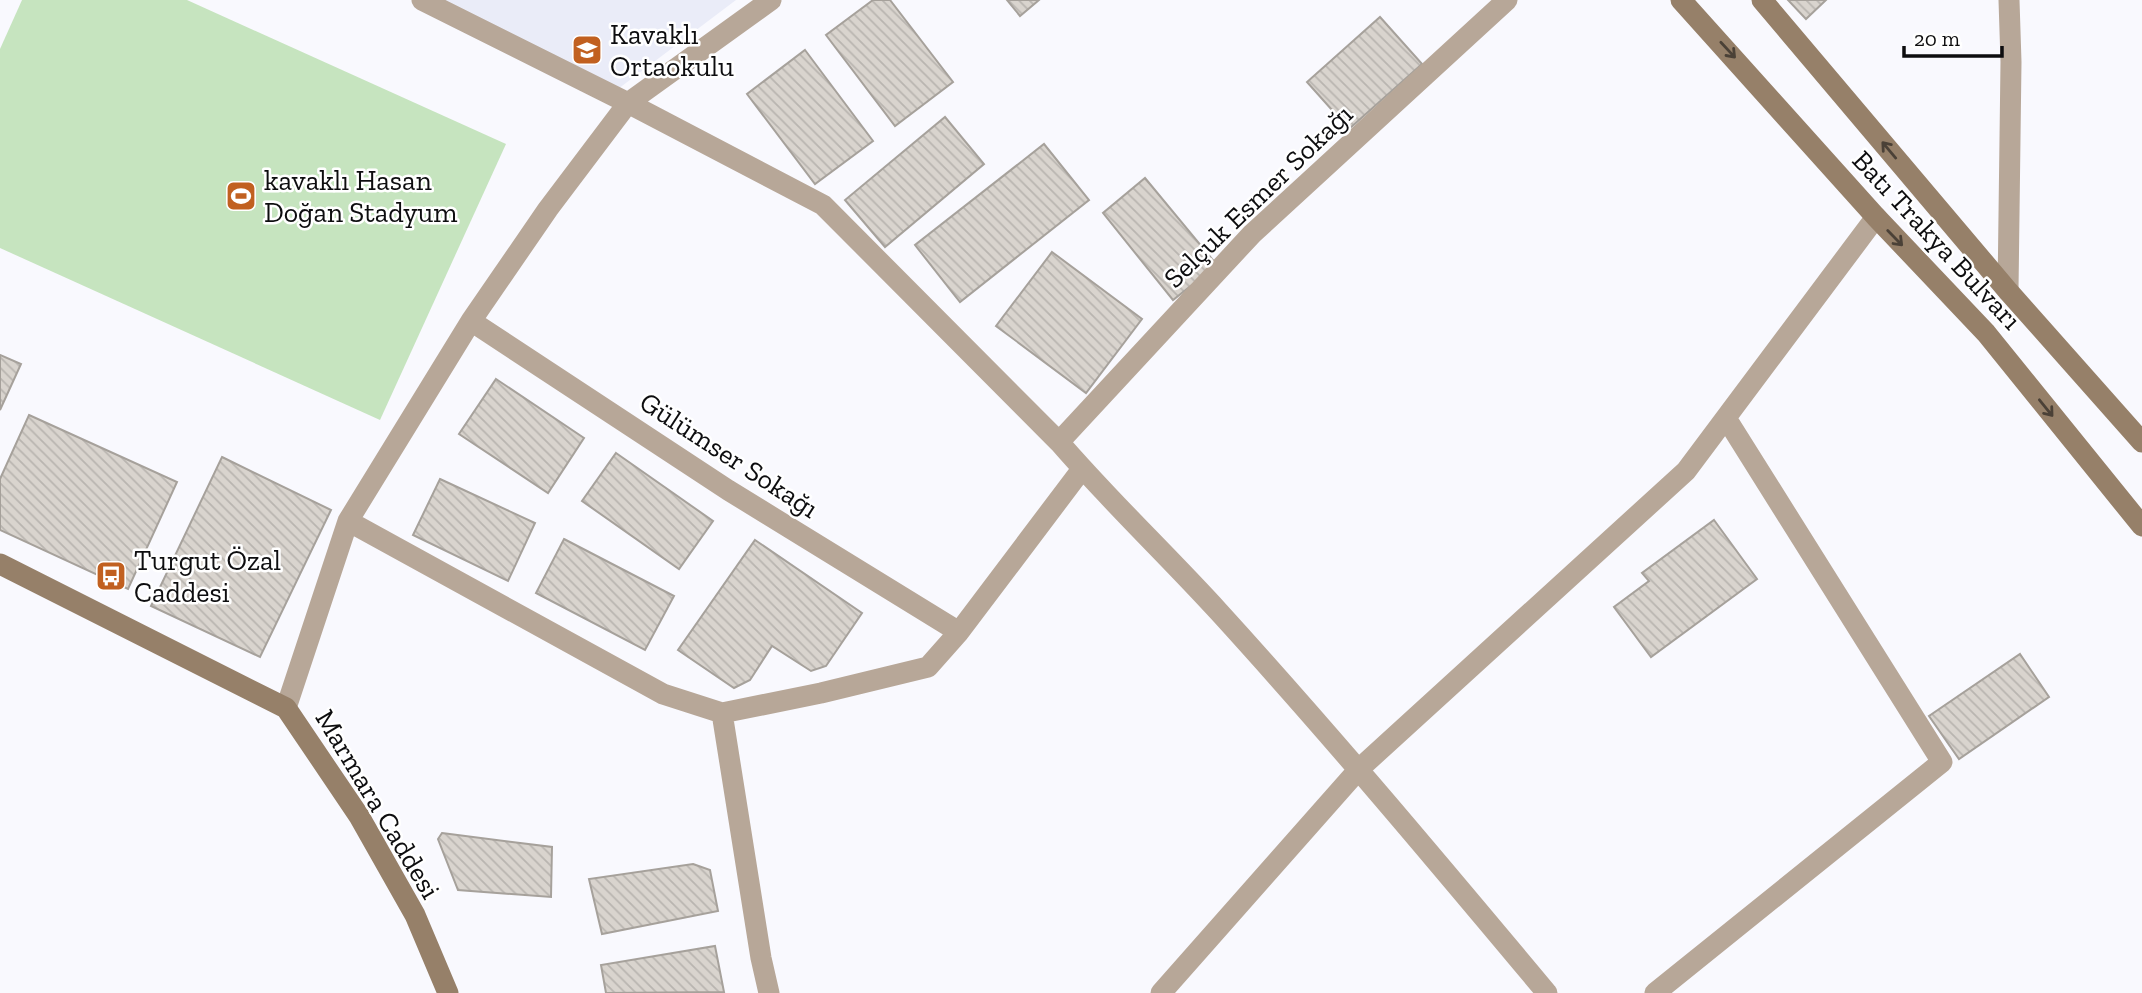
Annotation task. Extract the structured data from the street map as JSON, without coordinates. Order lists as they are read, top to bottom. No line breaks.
{"streets":{"main road":["Batı Trakya Bulvarı","Marmara Caddesi"],"street":["Selçuk Esmer Sokağı","Gülümser Sokağı"]},"places":{"school or university":["Kavaklı Ortaokulu"],"sports":["kavaklı Hasan Doğan Stadyum"],"bus stop":["Turgut Özal Caddesi"]},"scale_bar":"20 m"}
